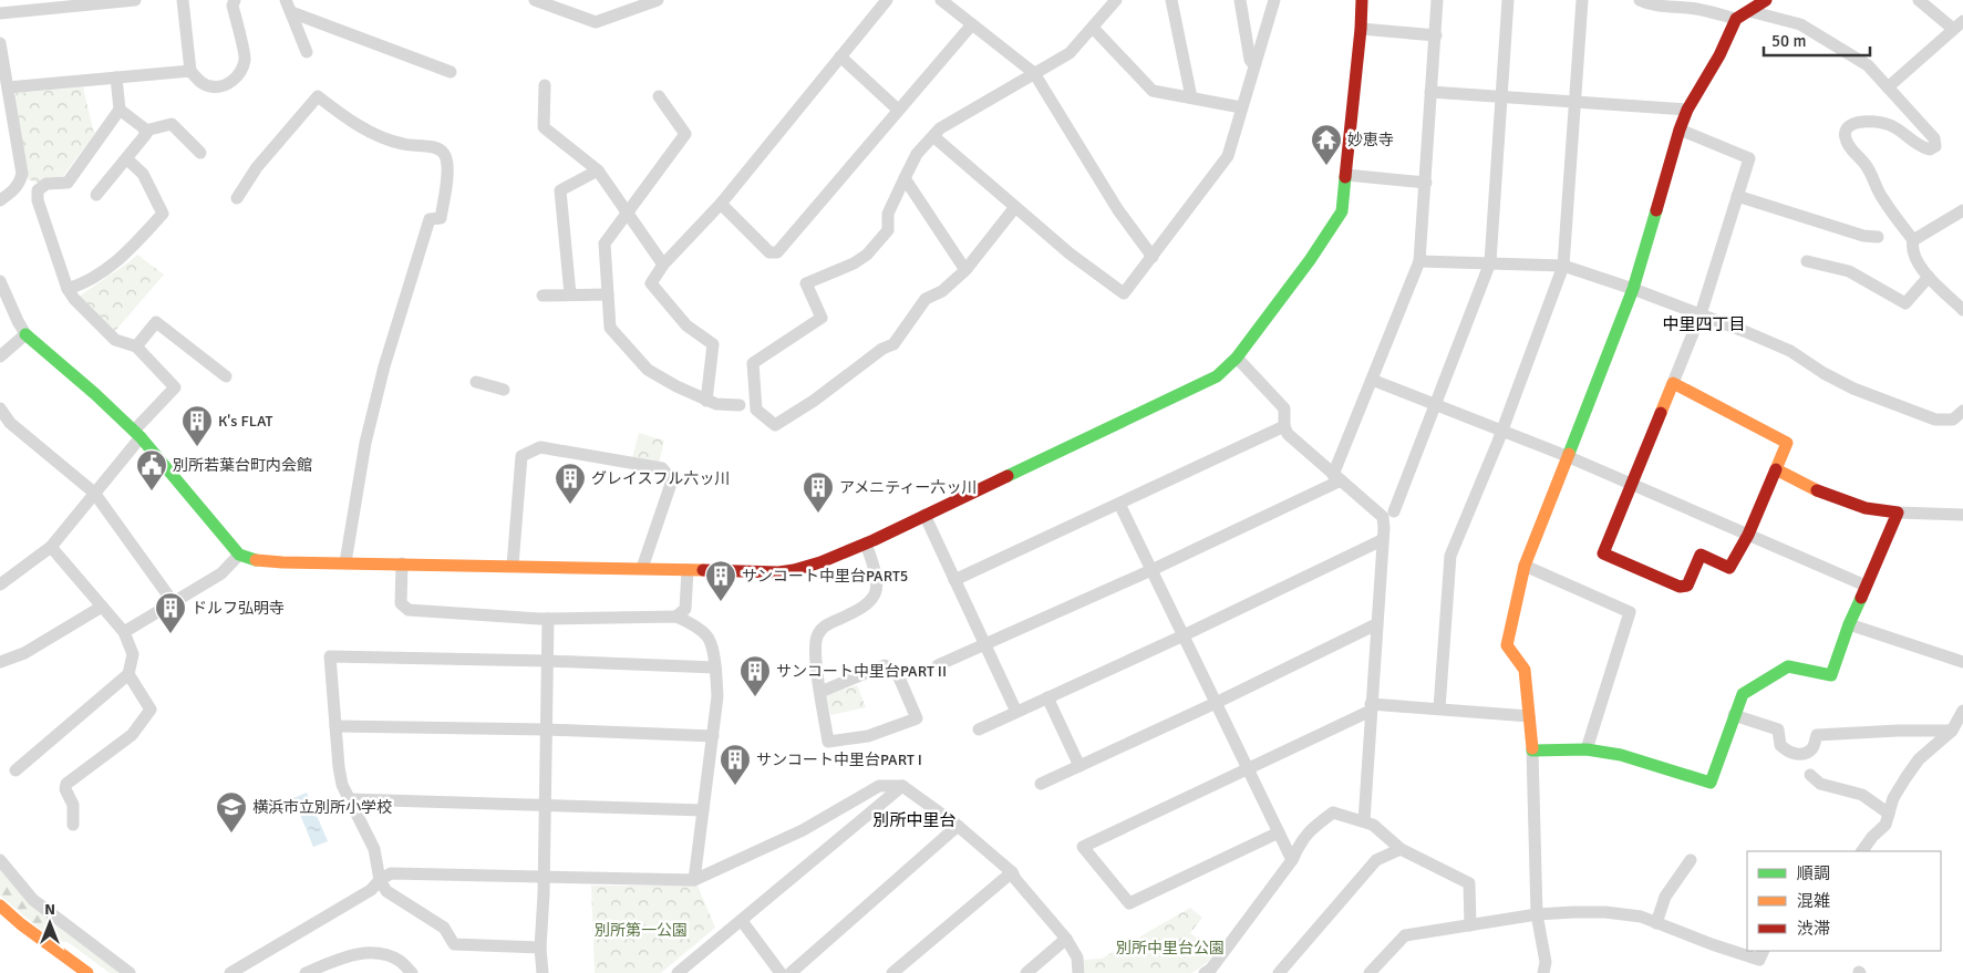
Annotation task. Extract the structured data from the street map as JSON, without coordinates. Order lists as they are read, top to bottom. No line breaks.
{"districts":["中里四丁目","別所中里台"],"parks":["別所第一公園","別所中里台公園"],"places":{"temple":["妙恵寺"],"building":["K's FLAT","グレイスフル六ッ川","アメニティー六ッ川","サンコート中里台PART5","ドルフ弘明寺","サンコート中里台PART II","サンコート中里台PART I"],"public building":["別所若葉台町内会館"],"school or university":["横浜市立別所小学校"]},"legend":["順調","混雑","渋滞"],"scale_bar":"50 m","north":"top"}
